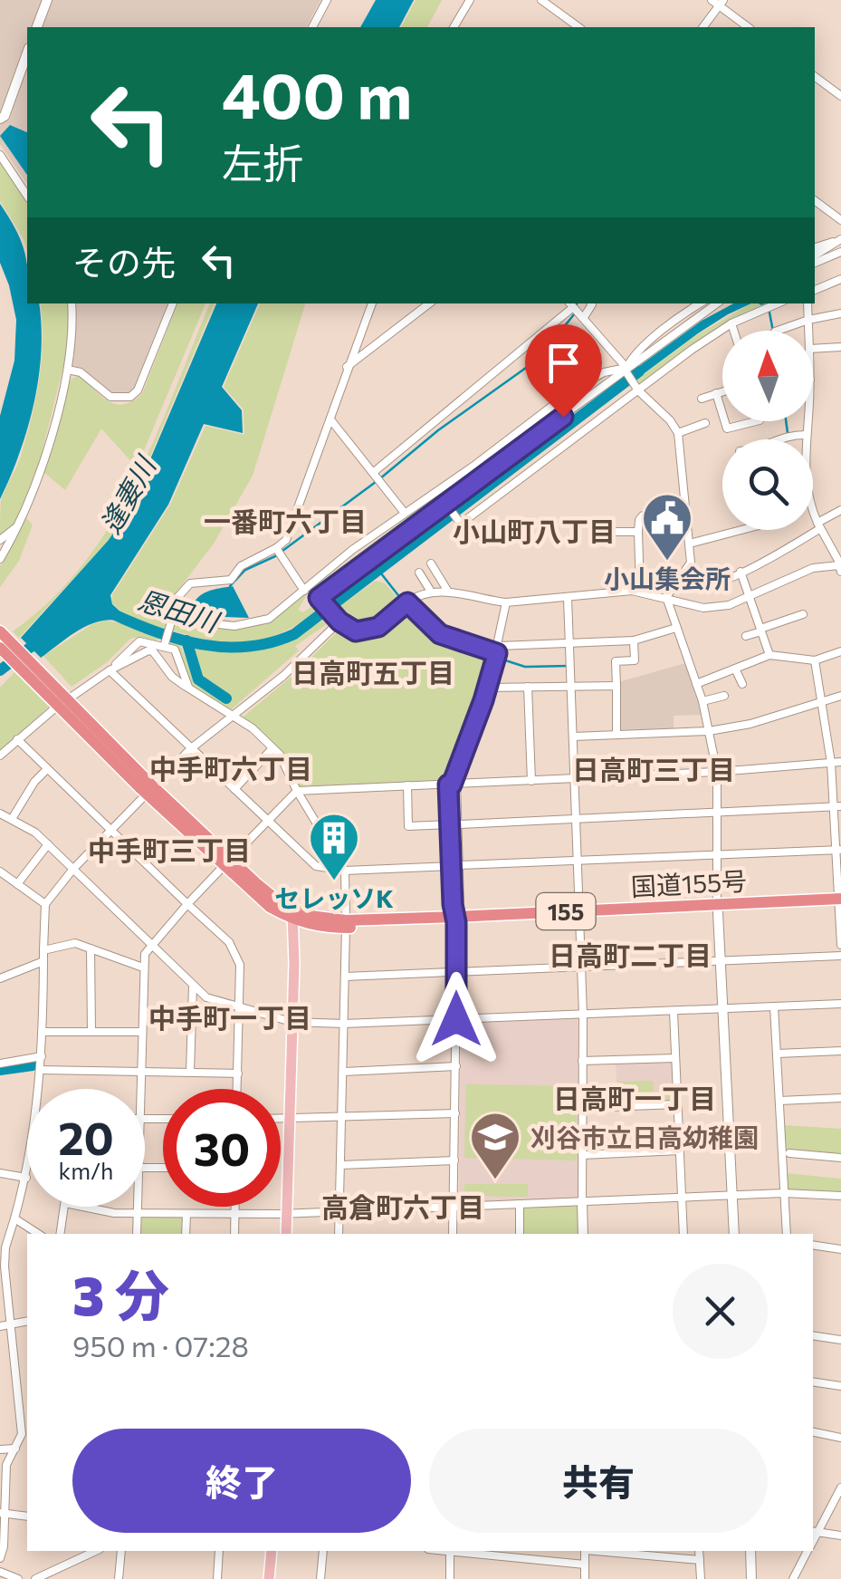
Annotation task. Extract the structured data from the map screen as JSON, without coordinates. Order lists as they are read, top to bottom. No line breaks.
{"streets":{"highway":["国道155号","155"]},"districts":["一番町六丁目","小山町八丁目","日高町五丁目","中手町六丁目","日高町三丁目","中手町三丁目","日高町二丁目","中手町一丁目","日高町一丁目","高倉町六丁目"],"water":["逢妻川","恩田川"],"places":{"public building":["小山集会所"],"building":["セレッソK"],"school or university":["刈谷市立日高幼稚園"]},"north":"top","page":{"turn":["400 m","左折"],"then":"その先","speed":"20 km/h","limit":"30","heading":["3 分","950 m · 07:28"],"buttons":["終了","共有"]}}
